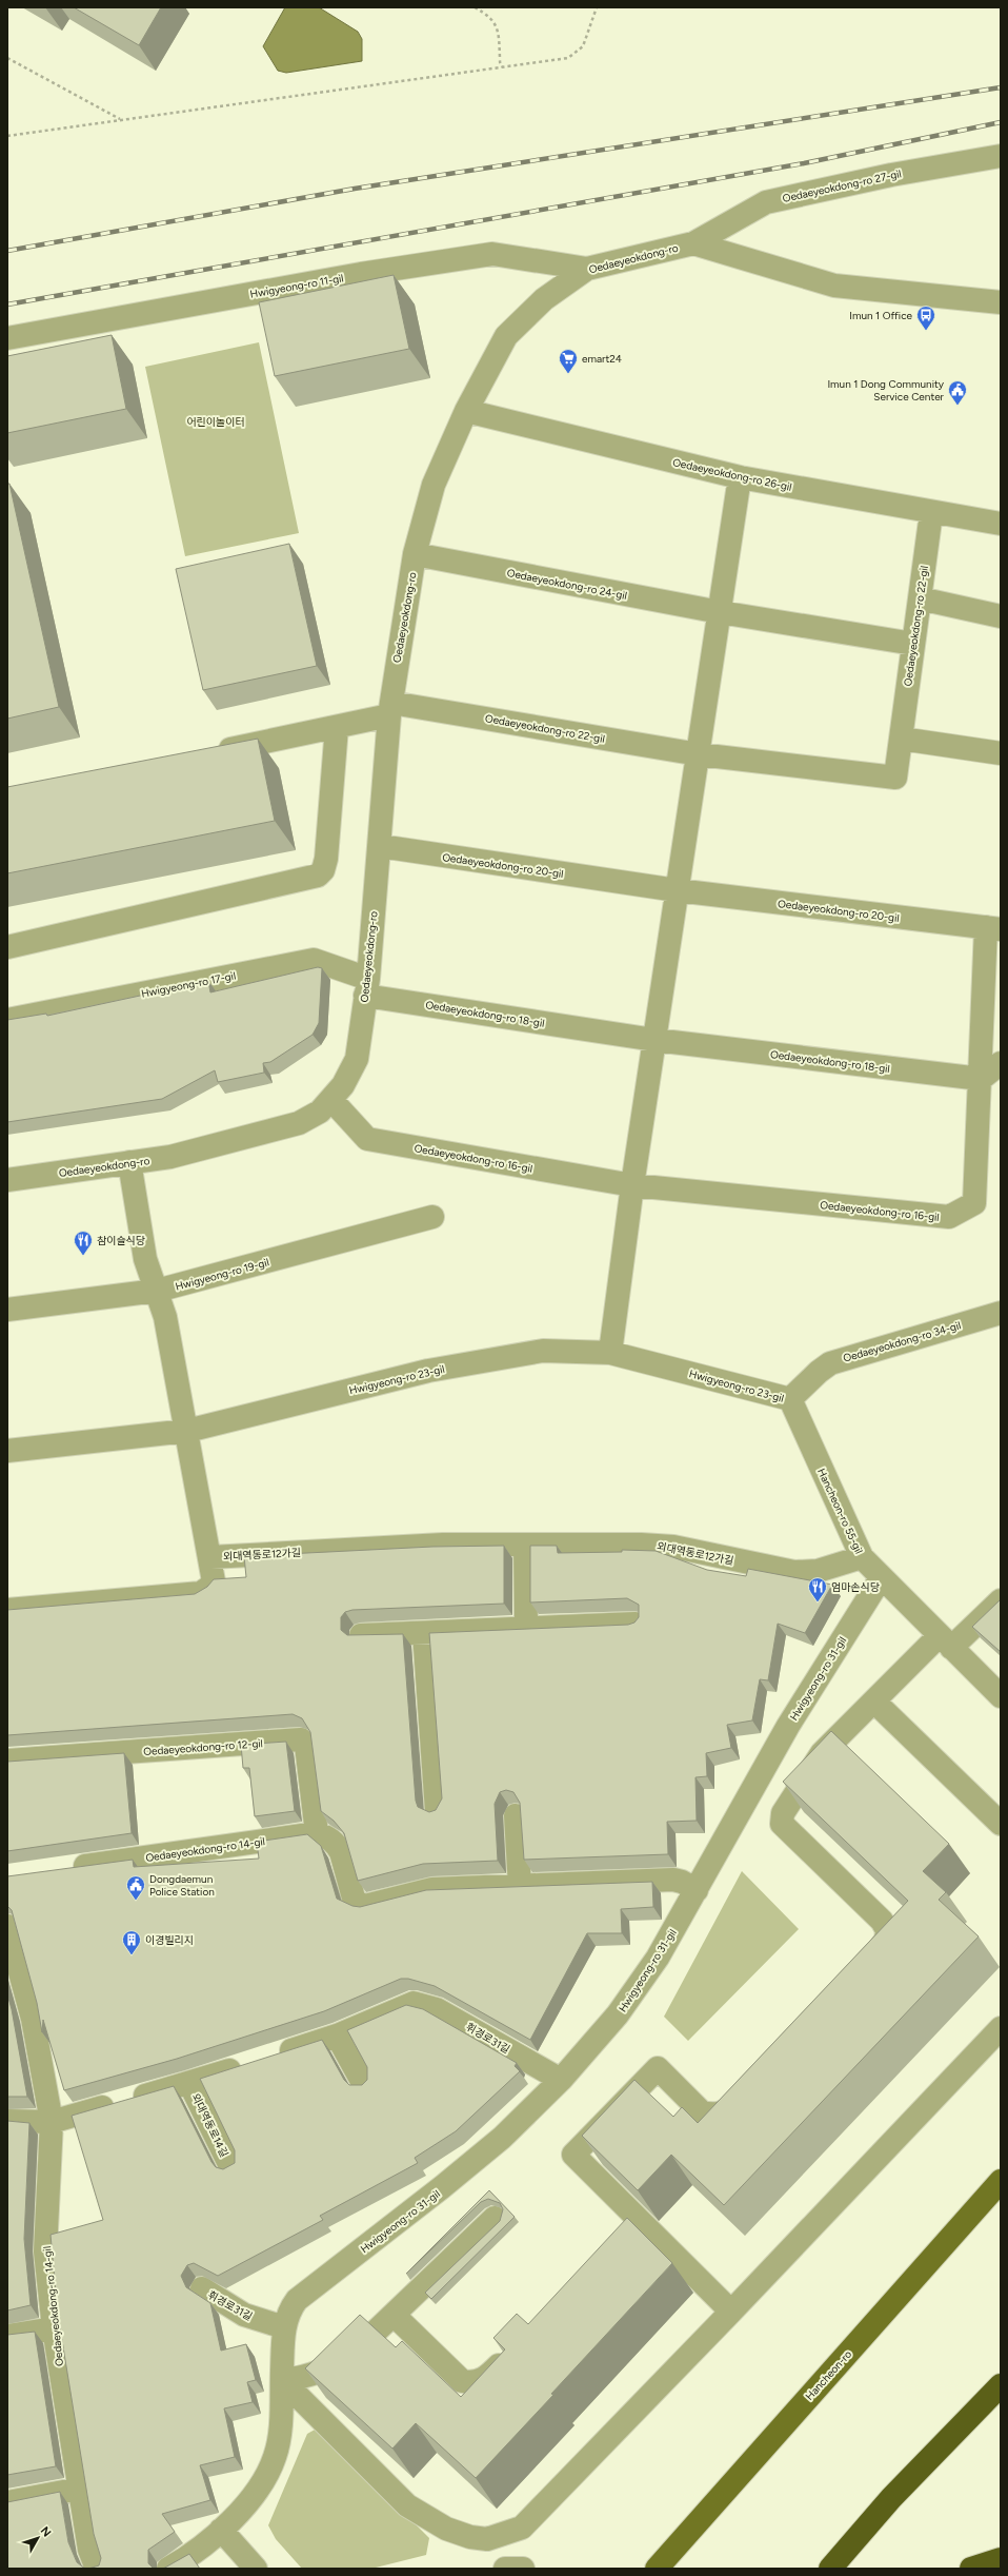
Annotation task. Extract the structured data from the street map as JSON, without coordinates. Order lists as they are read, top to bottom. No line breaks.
{"streets":{"main road":["Hancheon-ro"],"street":["Oedaeyeokdong-ro 27-gil","Oedaeyeokdong-ro","Hwigyeong-ro 11-gil","Oedaeyeokdong-ro 26-gil","Oedaeyeokdong-ro 24-gil","Oedaeyeokdong-ro 22-gil","Oedaeyeokdong-ro 20-gil","Hwigyeong-ro 17-gil","Oedaeyeokdong-ro 18-gil","Oedaeyeokdong-ro 16-gil","Hwigyeong-ro 19-gil","Oedaeyeokdong-ro 34-gil","Hwigyeong-ro 23-gil","Hancheon-ro 55-gil","외대역동로12가길","Hwigyeong-ro 31-gil","Oedaeyeokdong-ro 12-gil","Oedaeyeokdong-ro 14-gil","휘경로31길","외대역동로14길"]},"crossings":[["Oedaeyeokdong-ro 27-gil","Oedaeyeokdong-ro"],["Oedaeyeokdong-ro","Hwigyeong-ro 11-gil"],["Oedaeyeokdong-ro","Oedaeyeokdong-ro 26-gil"],["Oedaeyeokdong-ro","Oedaeyeokdong-ro 24-gil"],["Oedaeyeokdong-ro","Oedaeyeokdong-ro 22-gil"],["Oedaeyeokdong-ro","Oedaeyeokdong-ro 20-gil"],["Oedaeyeokdong-ro","Hwigyeong-ro 17-gil"],["Oedaeyeokdong-ro","Oedaeyeokdong-ro 18-gil"],["Oedaeyeokdong-ro","Oedaeyeokdong-ro 16-gil"],["Oedaeyeokdong-ro 26-gil","Oedaeyeokdong-ro 22-gil"],["Oedaeyeokdong-ro 24-gil","Oedaeyeokdong-ro 22-gil"],["Oedaeyeokdong-ro 20-gil","Oedaeyeokdong-ro 16-gil"],["Hwigyeong-ro 17-gil","Oedaeyeokdong-ro 18-gil"],["Oedaeyeokdong-ro 18-gil","Oedaeyeokdong-ro 16-gil"],["Oedaeyeokdong-ro 34-gil","Hwigyeong-ro 23-gil"],["Oedaeyeokdong-ro 34-gil","Hancheon-ro 55-gil"],["Hwigyeong-ro 23-gil","Hancheon-ro 55-gil"],["Hancheon-ro 55-gil","외대역동로12가길"],["Hancheon-ro 55-gil","Hwigyeong-ro 31-gil"],["Hwigyeong-ro 31-gil","휘경로31길"],["Oedaeyeokdong-ro 12-gil","Oedaeyeokdong-ro 14-gil"]],"parks":["어린이놀이터"],"places":{"bus stop":["Imun 1 Office"],"supermarket":["emart24"],"public building":["Imun 1 Dong Community Service Center","Dongdaemun Police Station"],"restaurant":["참이슬식당","엄마손식당"],"building":["이경빌리지"]},"north":"top right"}
